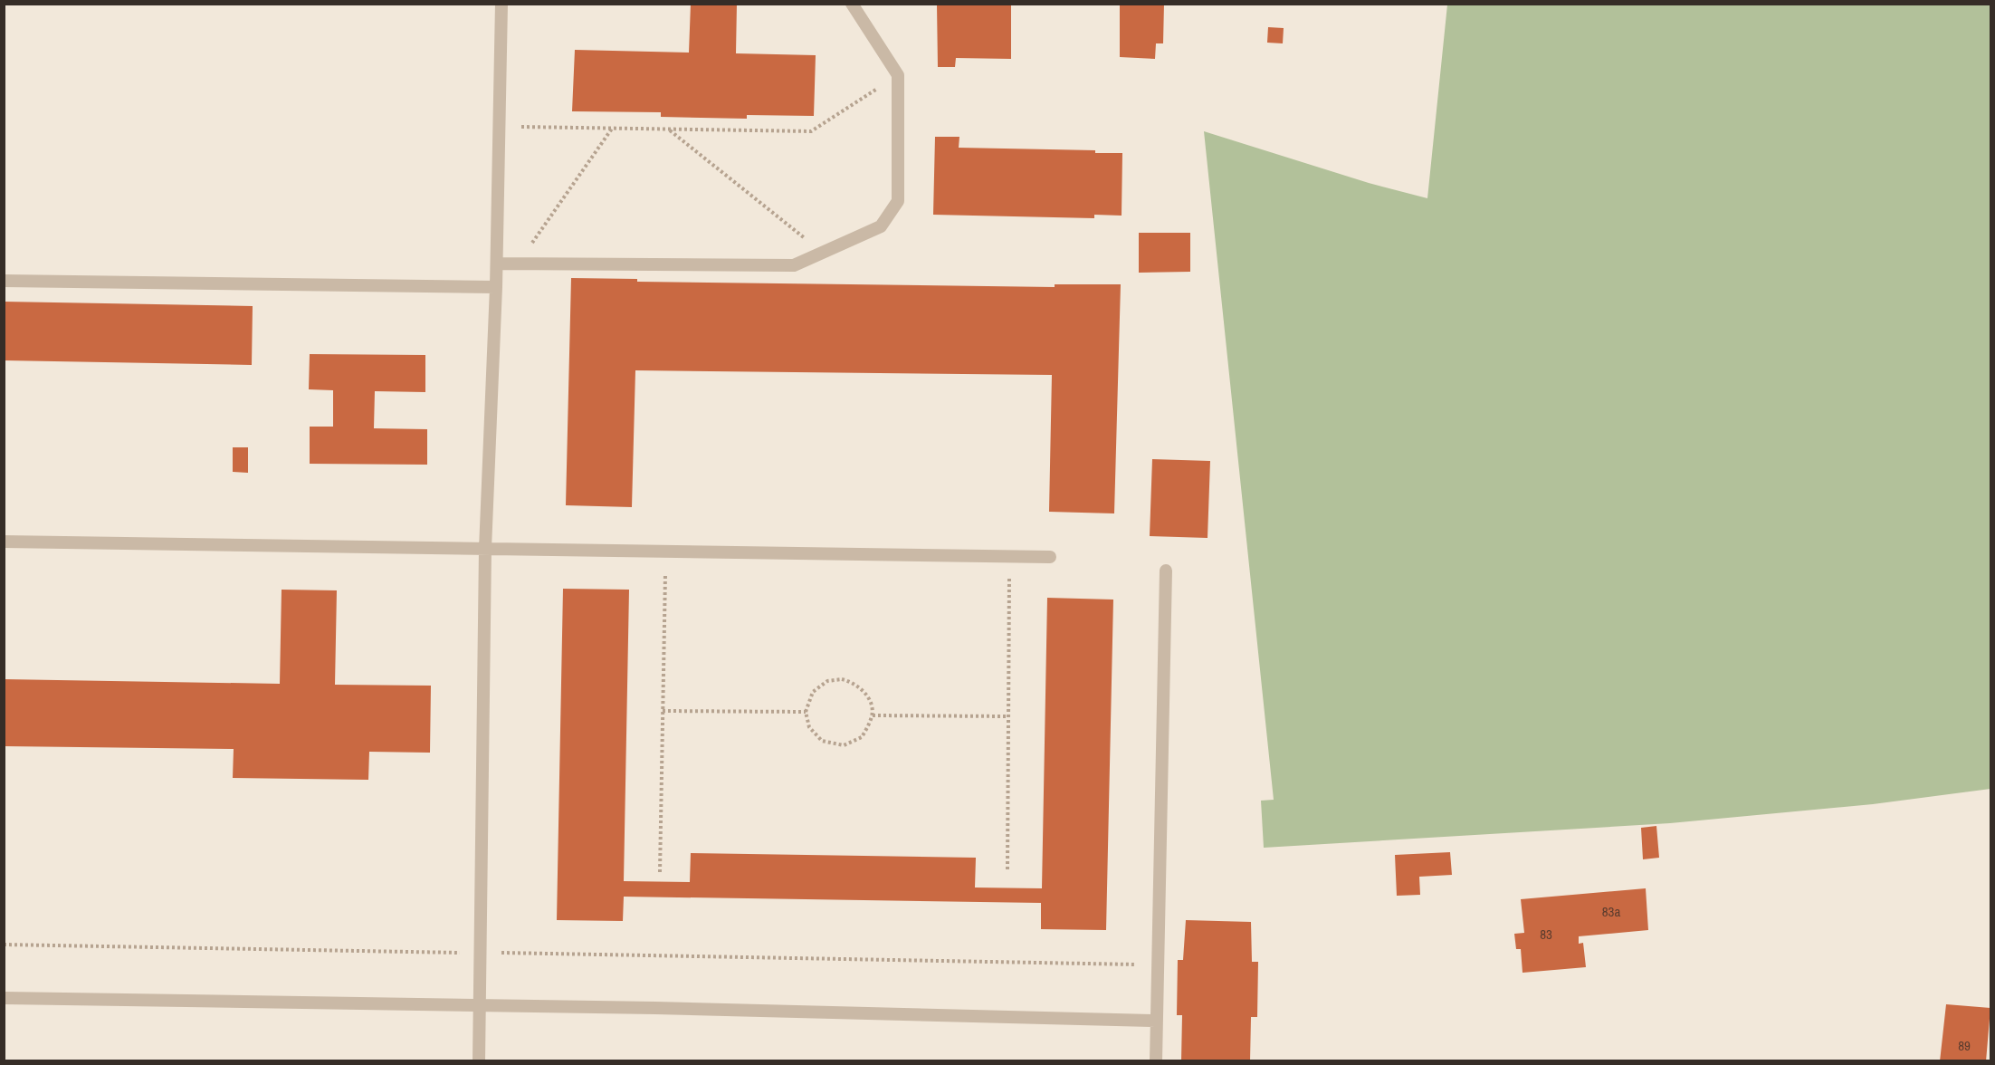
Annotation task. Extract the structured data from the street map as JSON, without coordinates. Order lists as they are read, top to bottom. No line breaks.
{"house_numbers":["83a","83","89"]}
